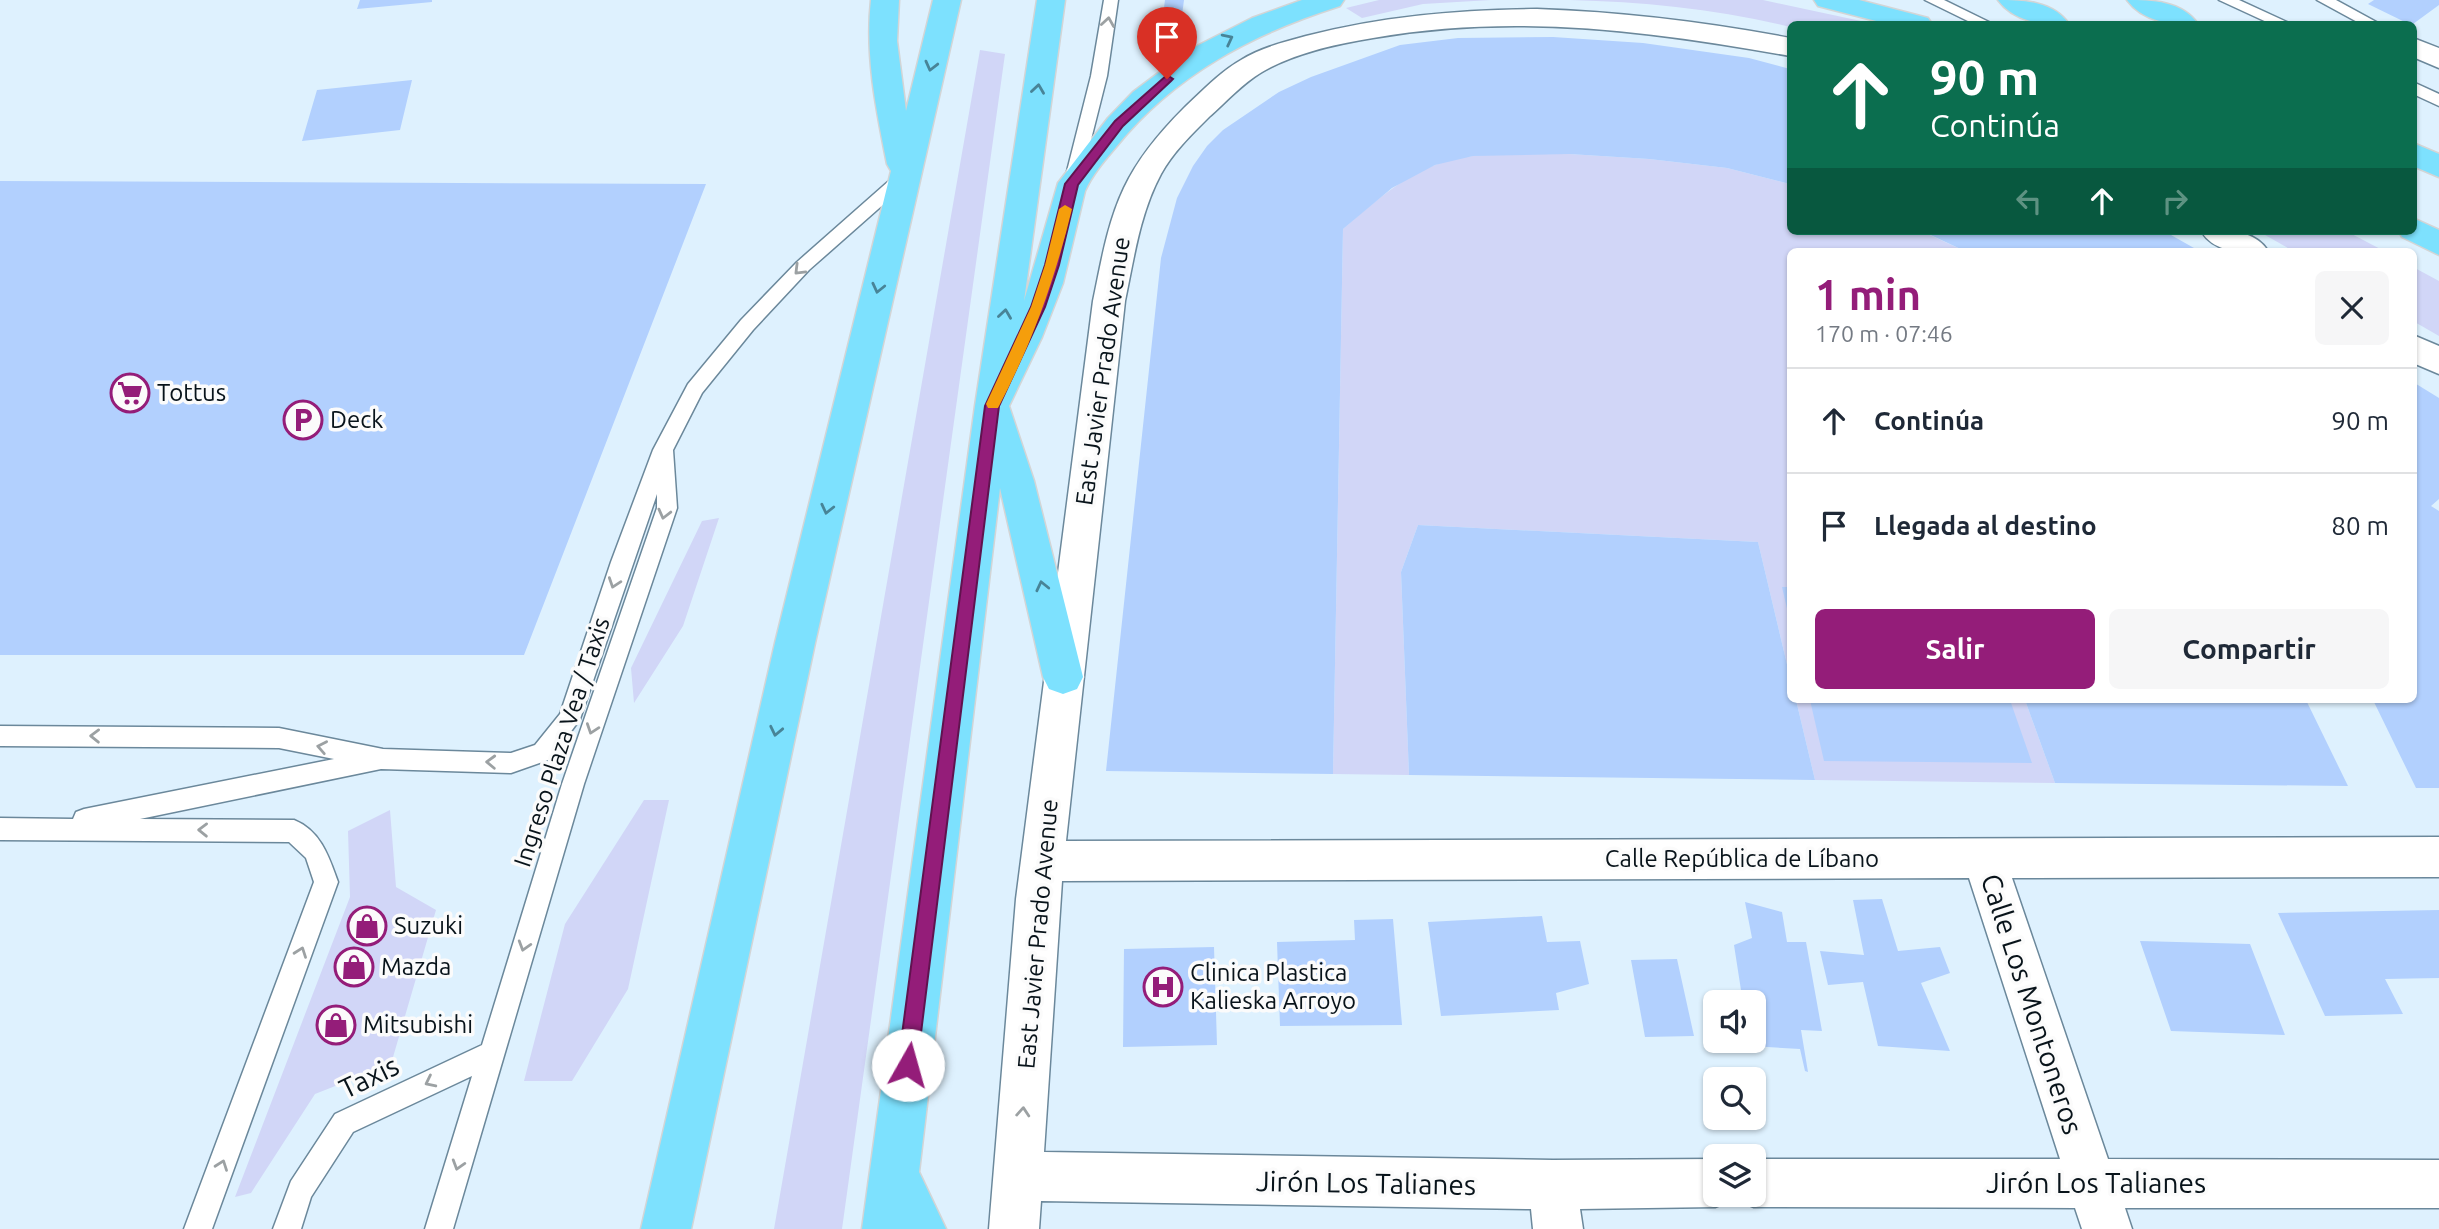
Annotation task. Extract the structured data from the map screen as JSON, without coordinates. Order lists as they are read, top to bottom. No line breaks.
{"streets":{"street":["East Javier Prado Avenue","Calle República de Líbano","Calle Los Montoneros","Jirón Los Talianes"],"lane":["Ingreso Plaza Vea / Taxis","Taxis"]},"crossings":[["East Javier Prado Avenue","Calle República de Líbano"],["East Javier Prado Avenue","Jirón Los Talianes"],["Ingreso Plaza Vea / Taxis","Taxis"],["Calle República de Líbano","Calle Los Montoneros"],["Calle Los Montoneros","Jirón Los Talianes"]],"one_way":["Ingreso Plaza Vea / Taxis","Taxis"],"places":{"supermarket":["Tottus"],"parking":["Deck"],"shop":["Suzuki","Mazda","Mitsubishi"],"hospital":["Clinica Plastica Kalieska Arroyo"]},"page":{"turn":["90 m","Continúa"],"heading":["1 min","170 m · 07:46"],"list":[{"name":"Continúa","value":"90 m"},{"name":"Llegada al destino","value":"80 m"}],"buttons":["Salir","Compartir"]}}
